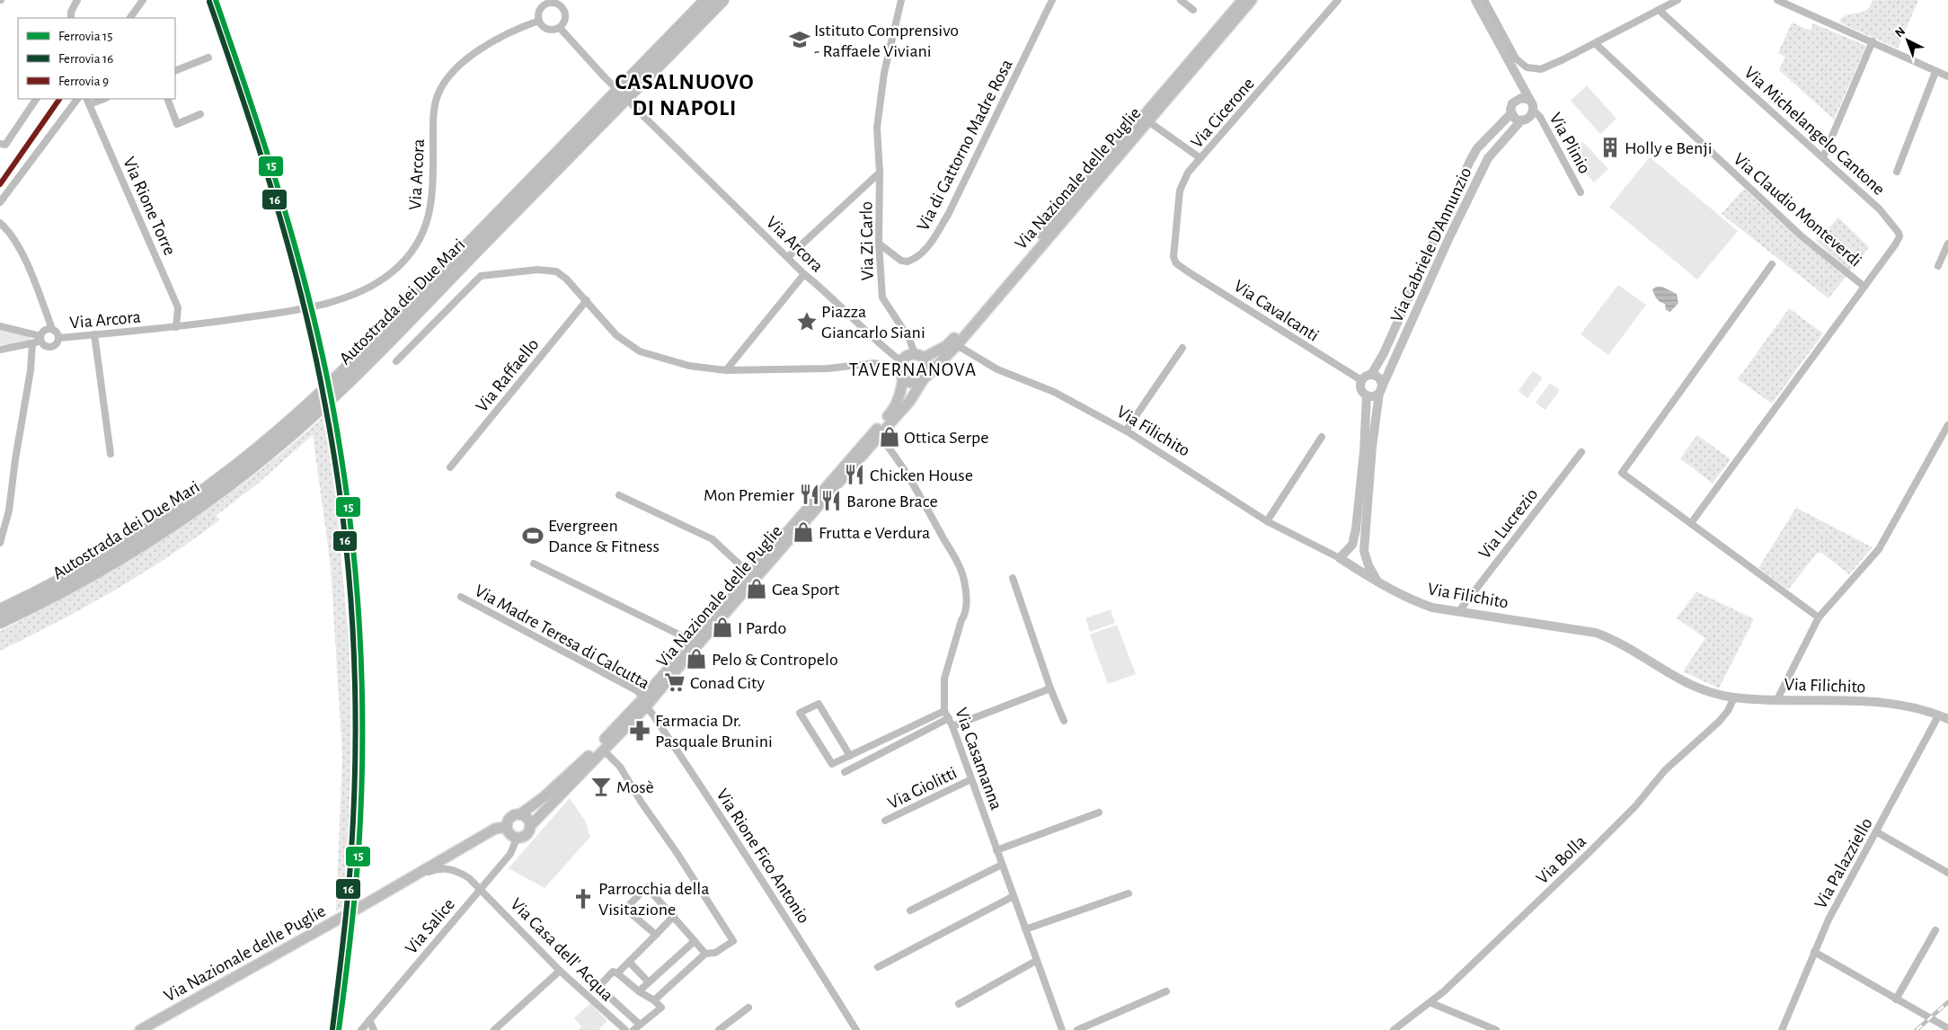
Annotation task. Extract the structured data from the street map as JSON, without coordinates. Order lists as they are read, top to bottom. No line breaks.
{"streets":{"highway":["Autostrada dei Due Mari"],"main road":["Via Nazionale delle Puglie"],"street":["Via Cicerone","Via Michelangelo Cantone","Via Plinio","Via di Gattorno Madre Rosa","Via Arcora","Via Rione Torre","Via Claudio Monteverdi","Via Zi Carlo","Via Gabriele D'Annunzio","Via Cavalcanti","Via Raffaello","Via Filichito","Via Lucrezio","Via Madre Teresa di Calcutta","Via Casamanna","Via Giolitti","Via Rione Fico Antonio","Via Bolla","Via Palazziello","Via Salice","Via Casa dell' Acqua"]},"crossings":[["Via Cicerone","Via Cavalcanti"],["Via Michelangelo Cantone","Via Claudio Monteverdi"],["Via Plinio","Via Gabriele D'Annunzio"],["Via di Gattorno Madre Rosa","Via Zi Carlo"],["Via Arcora","Via Nazionale delle Puglie"],["Via Arcora","Via Rione Torre"],["Via Arcora","Via Zi Carlo"],["Via Nazionale delle Puglie","Via Zi Carlo"],["Via Nazionale delle Puglie","Via Filichito"],["Via Nazionale delle Puglie","Via Madre Teresa di Calcutta"],["Via Nazionale delle Puglie","Via Casamanna"],["Via Nazionale delle Puglie","Via Rione Fico Antonio"],["Via Nazionale delle Puglie","Via Salice"],["Via Nazionale delle Puglie","Via Casa dell' Acqua"],["Via Gabriele D'Annunzio","Via Cavalcanti"],["Via Gabriele D'Annunzio","Via Filichito"],["Via Filichito","Via Lucrezio"],["Via Filichito","Via Bolla"],["Via Filichito","Via Palazziello"],["Via Madre Teresa di Calcutta","Via Rione Fico Antonio"],["Via Casamanna","Via Giolitti"],["Via Salice","Via Casa dell' Acqua"]],"districts":["CASALNUOVO DI NAPOLI","TAVERNANOVA"],"places":{"school or university":["Istituto Comprensivo - Raffaele Viviani"],"building":["Holly e Benji"],"place":["Piazza Giancarlo Siani"],"shop":["Ottica Serpe","Frutta e Verdura","Gea Sport","I Pardo","Pelo & Contropelo"],"restaurant":["Chicken House","Mon Premier","Barone Brace"],"sports":["Evergreen Dance & Fitness"],"supermarket":["Conad City"],"pharmacy":["Farmacia Dr. Pasquale Brunini"],"bar":["Mosè"],"church":["Parrocchia della Visitazione"]},"lines":["rail line 15","rail line 16","rail line 9"],"legend":["Ferrovia 15","Ferrovia 16","Ferrovia 9"],"north":"top left"}
